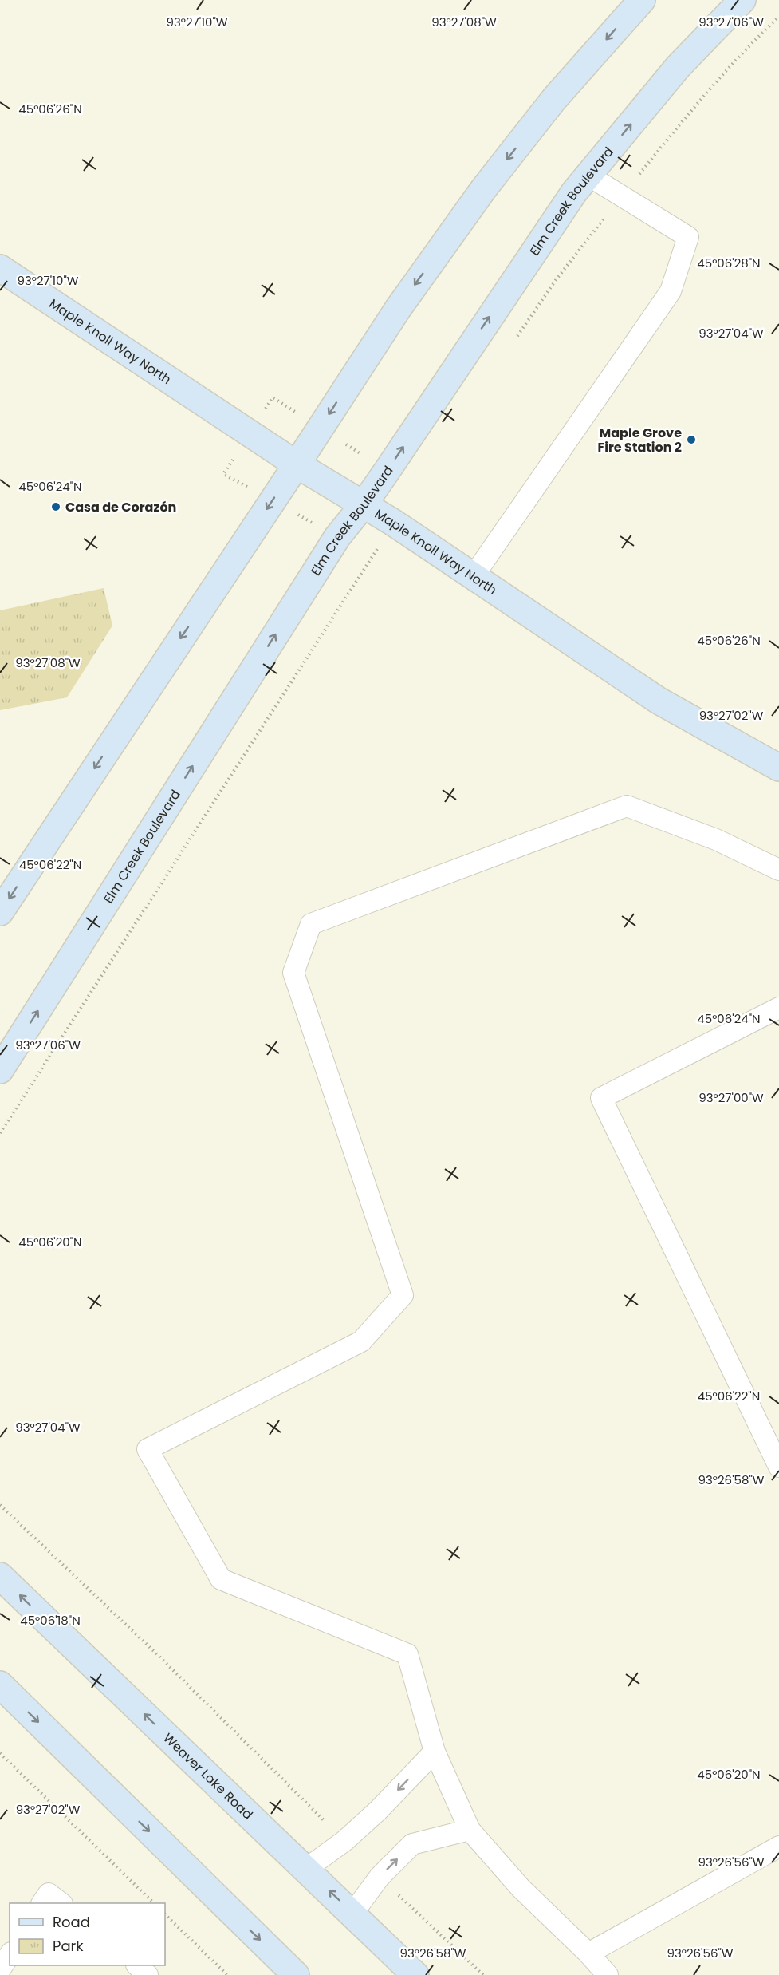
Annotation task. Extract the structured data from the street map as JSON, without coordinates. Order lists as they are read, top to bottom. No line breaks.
{"streets":{"main road":["Elm Creek Boulevard","Maple Knoll Way North","Weaver Lake Road"]},"crossings":[["Elm Creek Boulevard","Maple Knoll Way North"]],"places":["Maple Grove Fire Station 2","Casa de Corazón"],"legend":["Road","Park"],"coordinates":["93°27'10\"W","93°27'08\"W","93°27'06\"W","45°06'26\"N","45°06'28\"N","93°27'04\"W","45°06'24\"N","93°27'02\"W","45°06'22\"N","93°27'00\"W","45°06'20\"N","93°26'58\"W","45°06'18\"N","93°26'56\"W"]}
